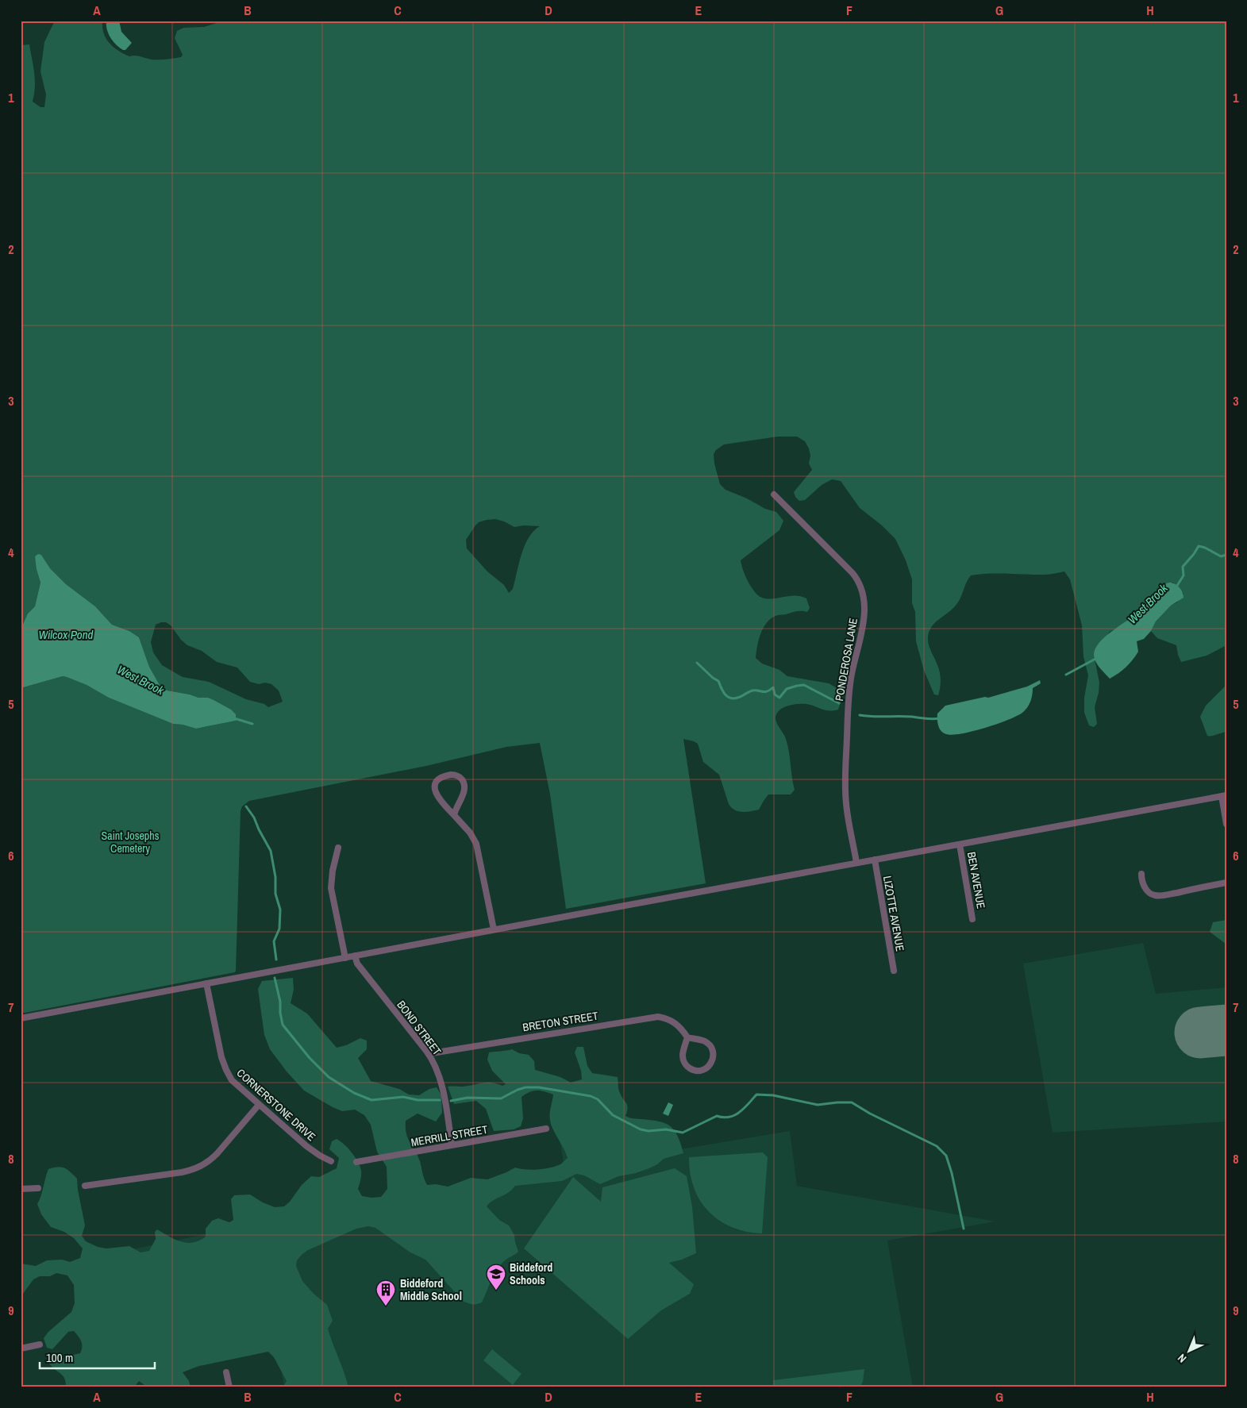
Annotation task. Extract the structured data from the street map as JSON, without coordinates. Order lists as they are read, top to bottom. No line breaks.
{"streets":{"street":["PONDEROSA LANE","BEN AVENUE","LIZOTTE AVENUE","BRETON STREET","BOND STREET","CORNERSTONE DRIVE","MERRILL STREET"]},"crossings":[["BRETON STREET","BOND STREET"],["BOND STREET","MERRILL STREET"]],"water":["West Brook","Wilcox Pond"],"parks":["Saint Josephs Cemetery"],"places":{"school or university":["Biddeford Schools"],"building":["Biddeford Middle School"]},"scale_bar":"100 m","north":"bottom left","grid":{"columns":["A","B","C","D","E","F","G","H"],"rows":["1","2","3","4","5","6","7","8","9"]}}
